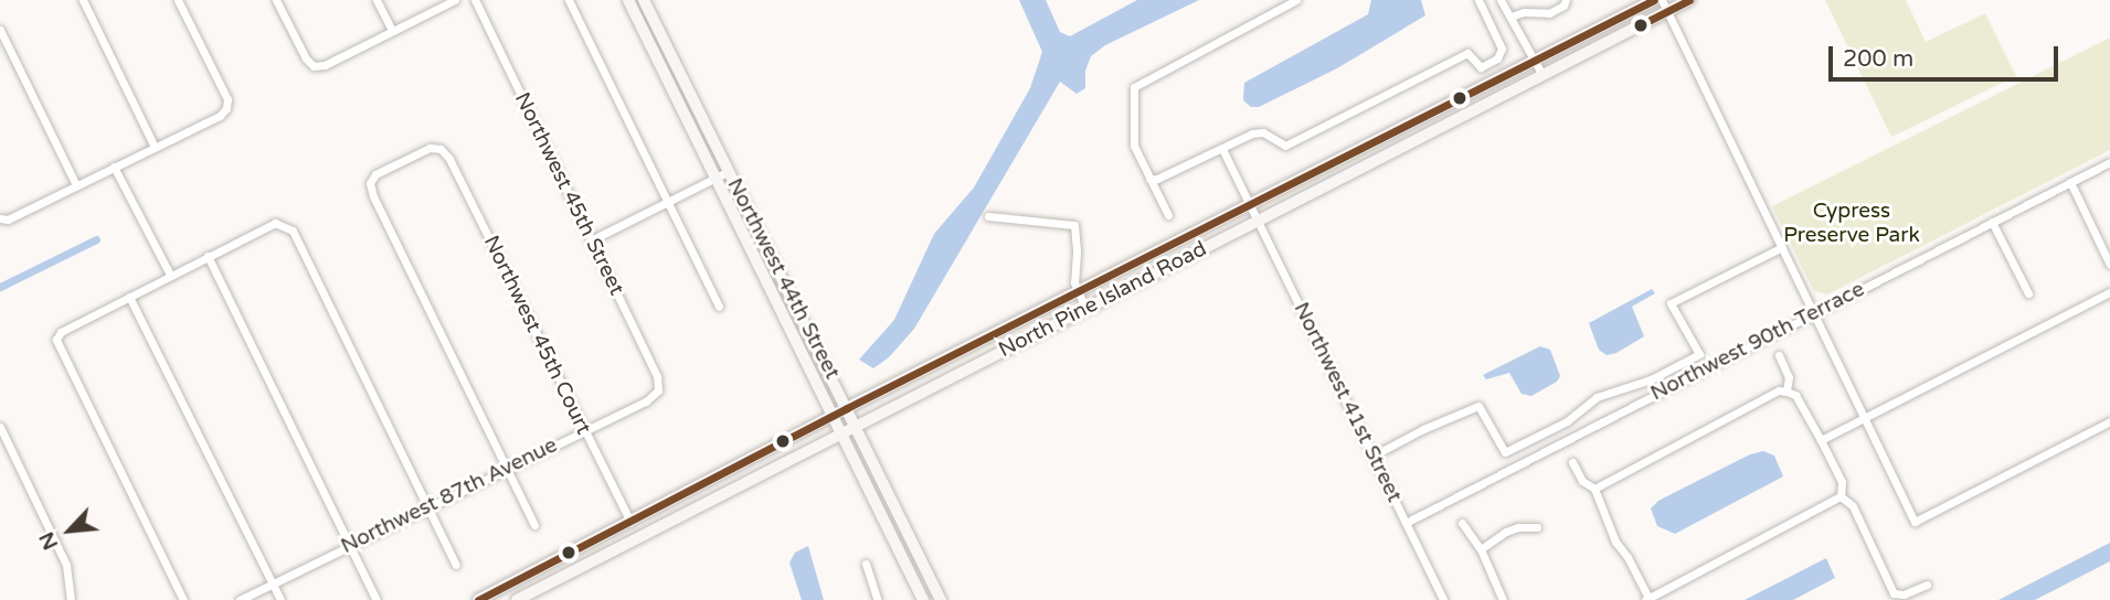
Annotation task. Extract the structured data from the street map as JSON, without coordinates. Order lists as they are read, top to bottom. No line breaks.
{"streets":{"main road":["Northwest 44th Street","North Pine Island Road"],"street":["Northwest 45th Street","Northwest 45th Court","Northwest 90th Terrace","Northwest 41st Street","Northwest 87th Avenue"]},"crossings":[["Northwest 45th Street","Northwest 87th Avenue"],["Northwest 44th Street","North Pine Island Road"],["North Pine Island Road","Northwest 45th Court"],["North Pine Island Road","Northwest 41st Street"],["Northwest 45th Court","Northwest 87th Avenue"],["Northwest 90th Terrace","Northwest 41st Street"]],"parks":["Cypress Preserve Park"],"scale_bar":"200 m","north":"bottom left"}
